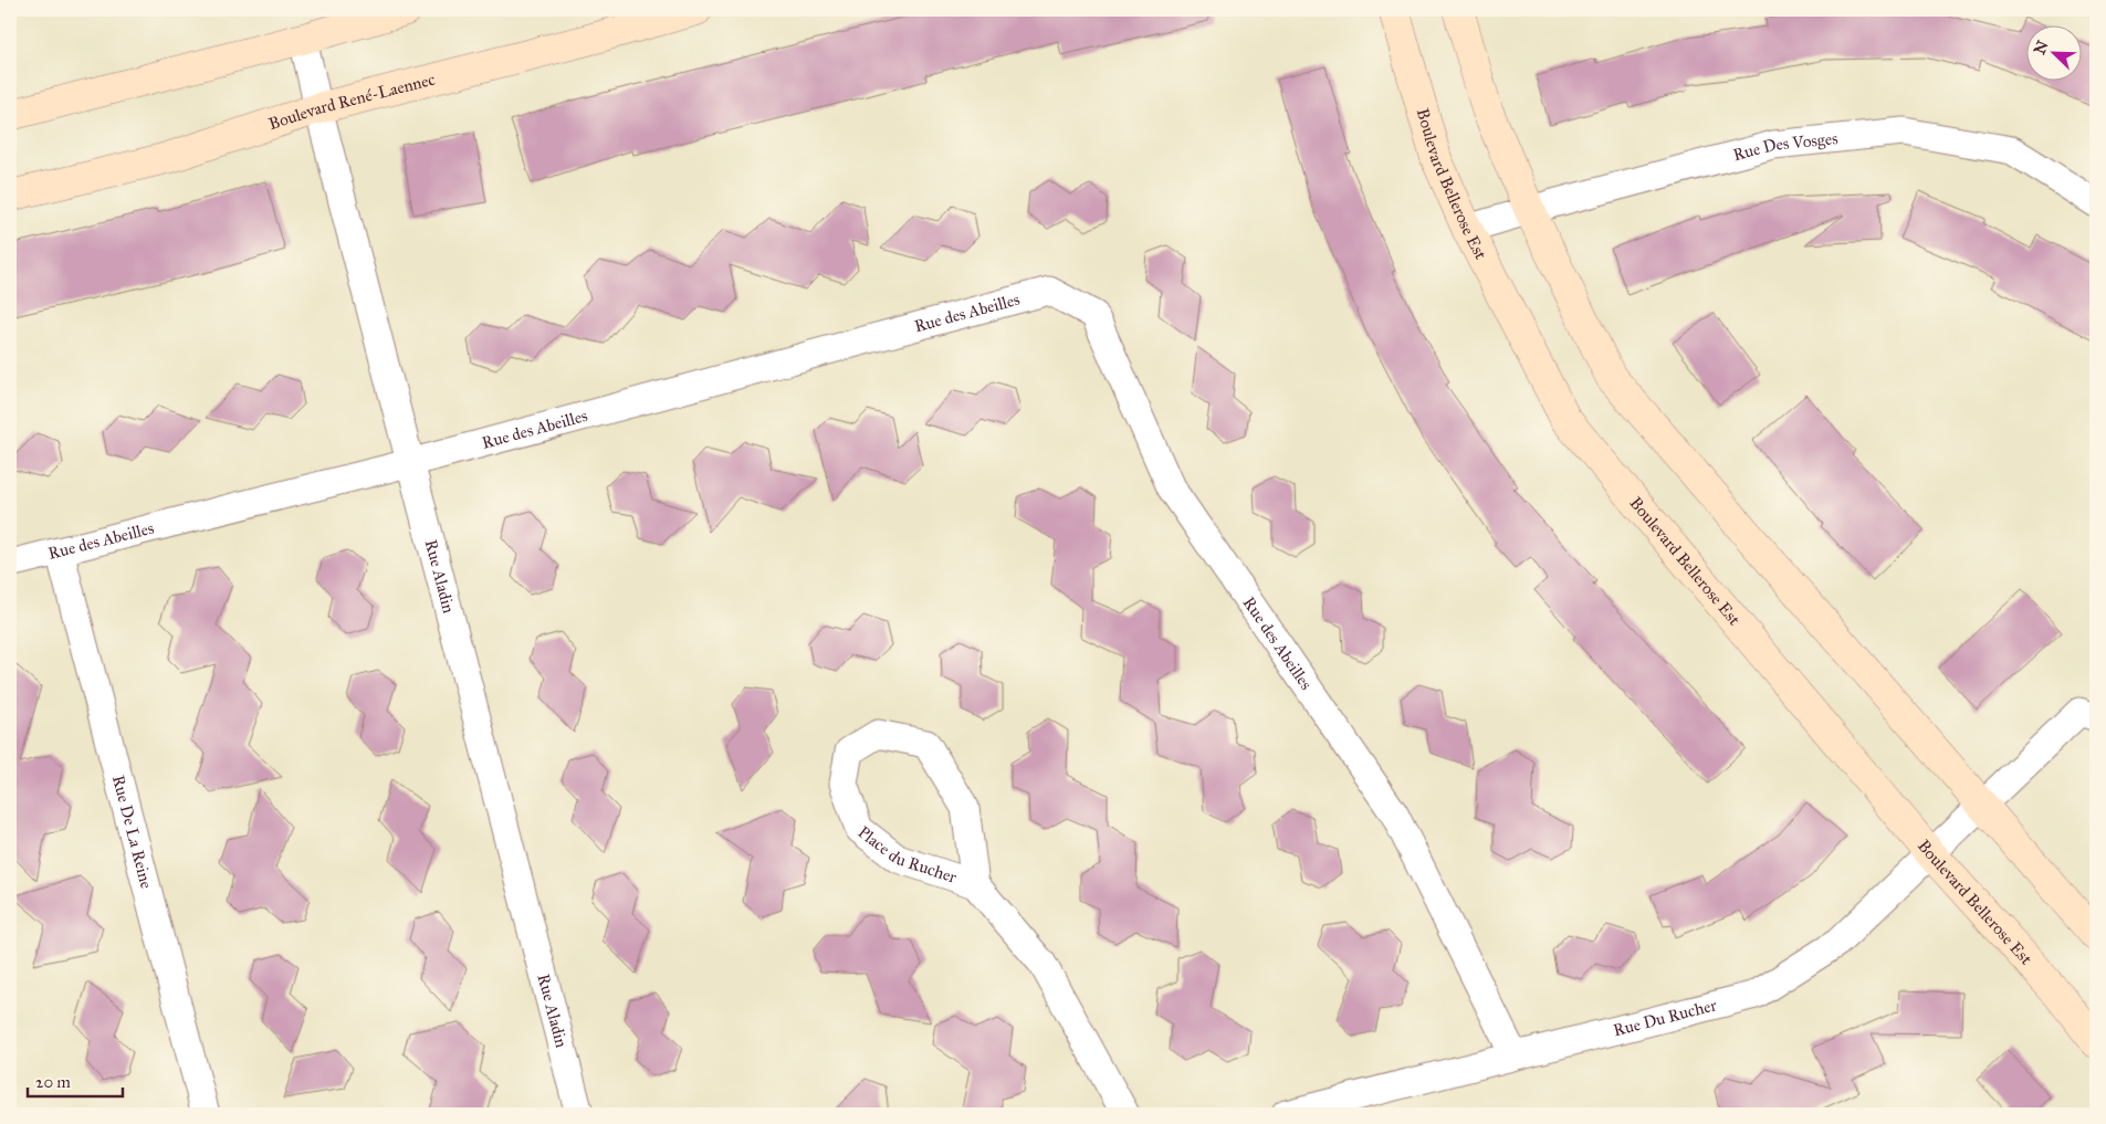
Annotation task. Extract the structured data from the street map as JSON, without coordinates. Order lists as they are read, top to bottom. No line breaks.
{"streets":{"street":["Boulevard René-Laennec","Rue Des Vosges","Boulevard Bellerose Est","Rue des Abeilles","Rue Aladin","Rue De La Reine","Place du Rucher","Rue Du Rucher"]},"crossings":[["Boulevard René-Laennec","Rue Aladin"],["Rue Des Vosges","Boulevard Bellerose Est"],["Boulevard Bellerose Est","Rue Du Rucher"],["Rue des Abeilles","Rue Aladin"],["Rue des Abeilles","Rue De La Reine"],["Rue des Abeilles","Rue Du Rucher"]],"scale_bar":"20 m","north":"top left"}
